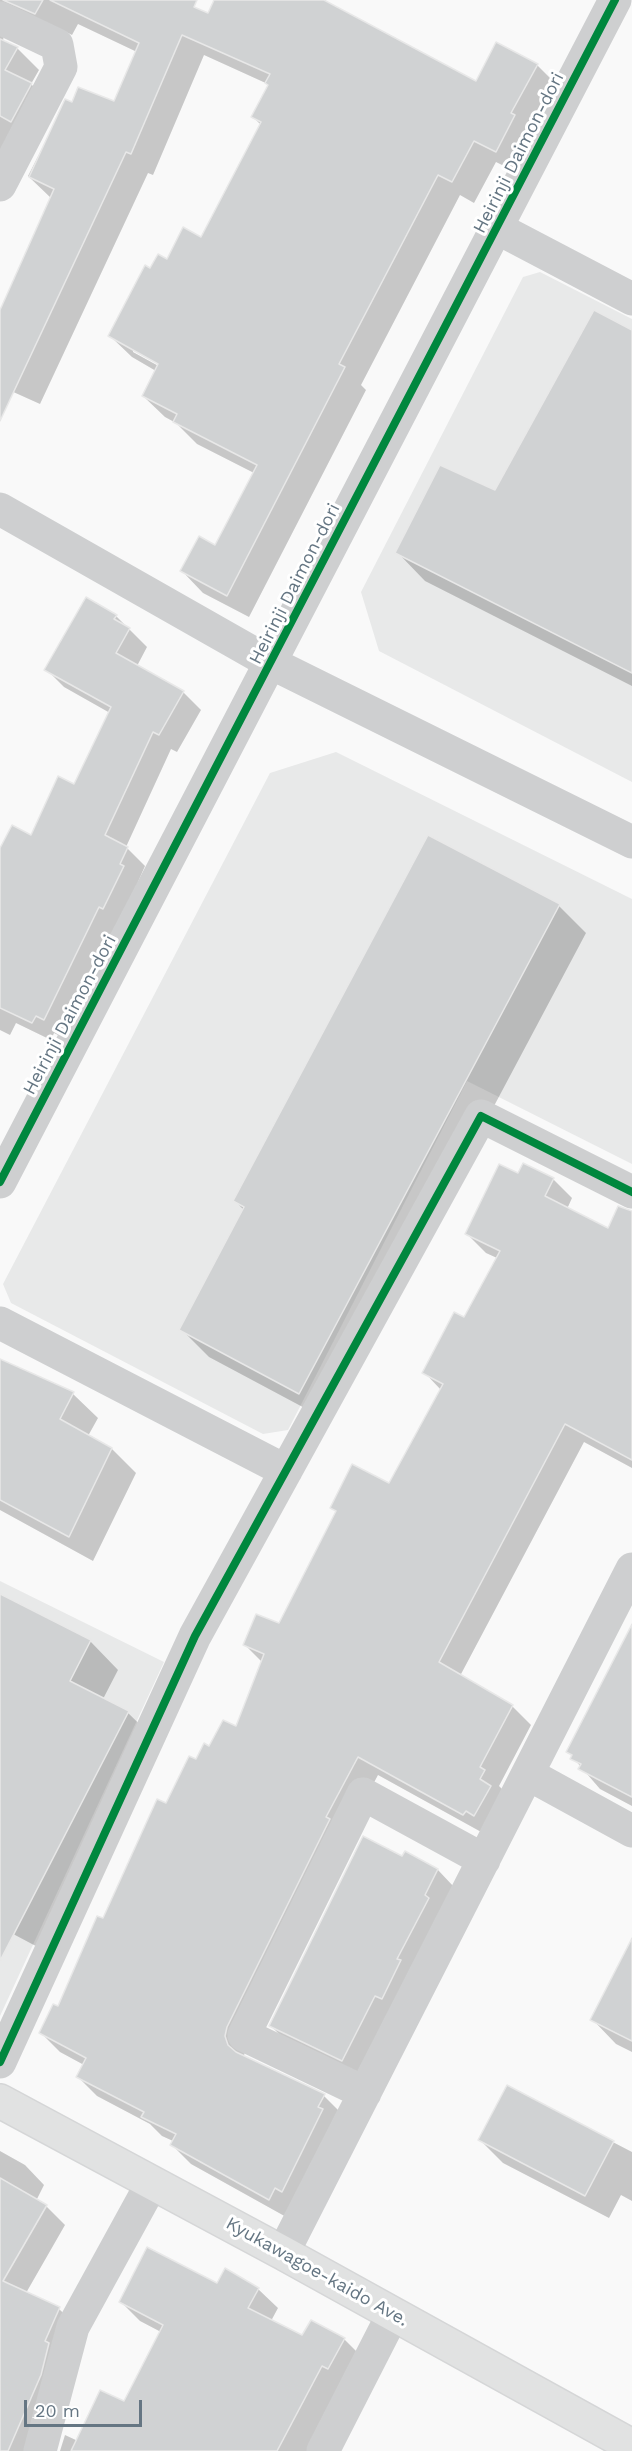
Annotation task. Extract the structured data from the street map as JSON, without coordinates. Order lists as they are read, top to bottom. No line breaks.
{"streets":{"main road":["Kyukawagoe-kaido Ave."],"street":["Heirinji Daimon-dori"]},"scale_bar":"20 m"}
